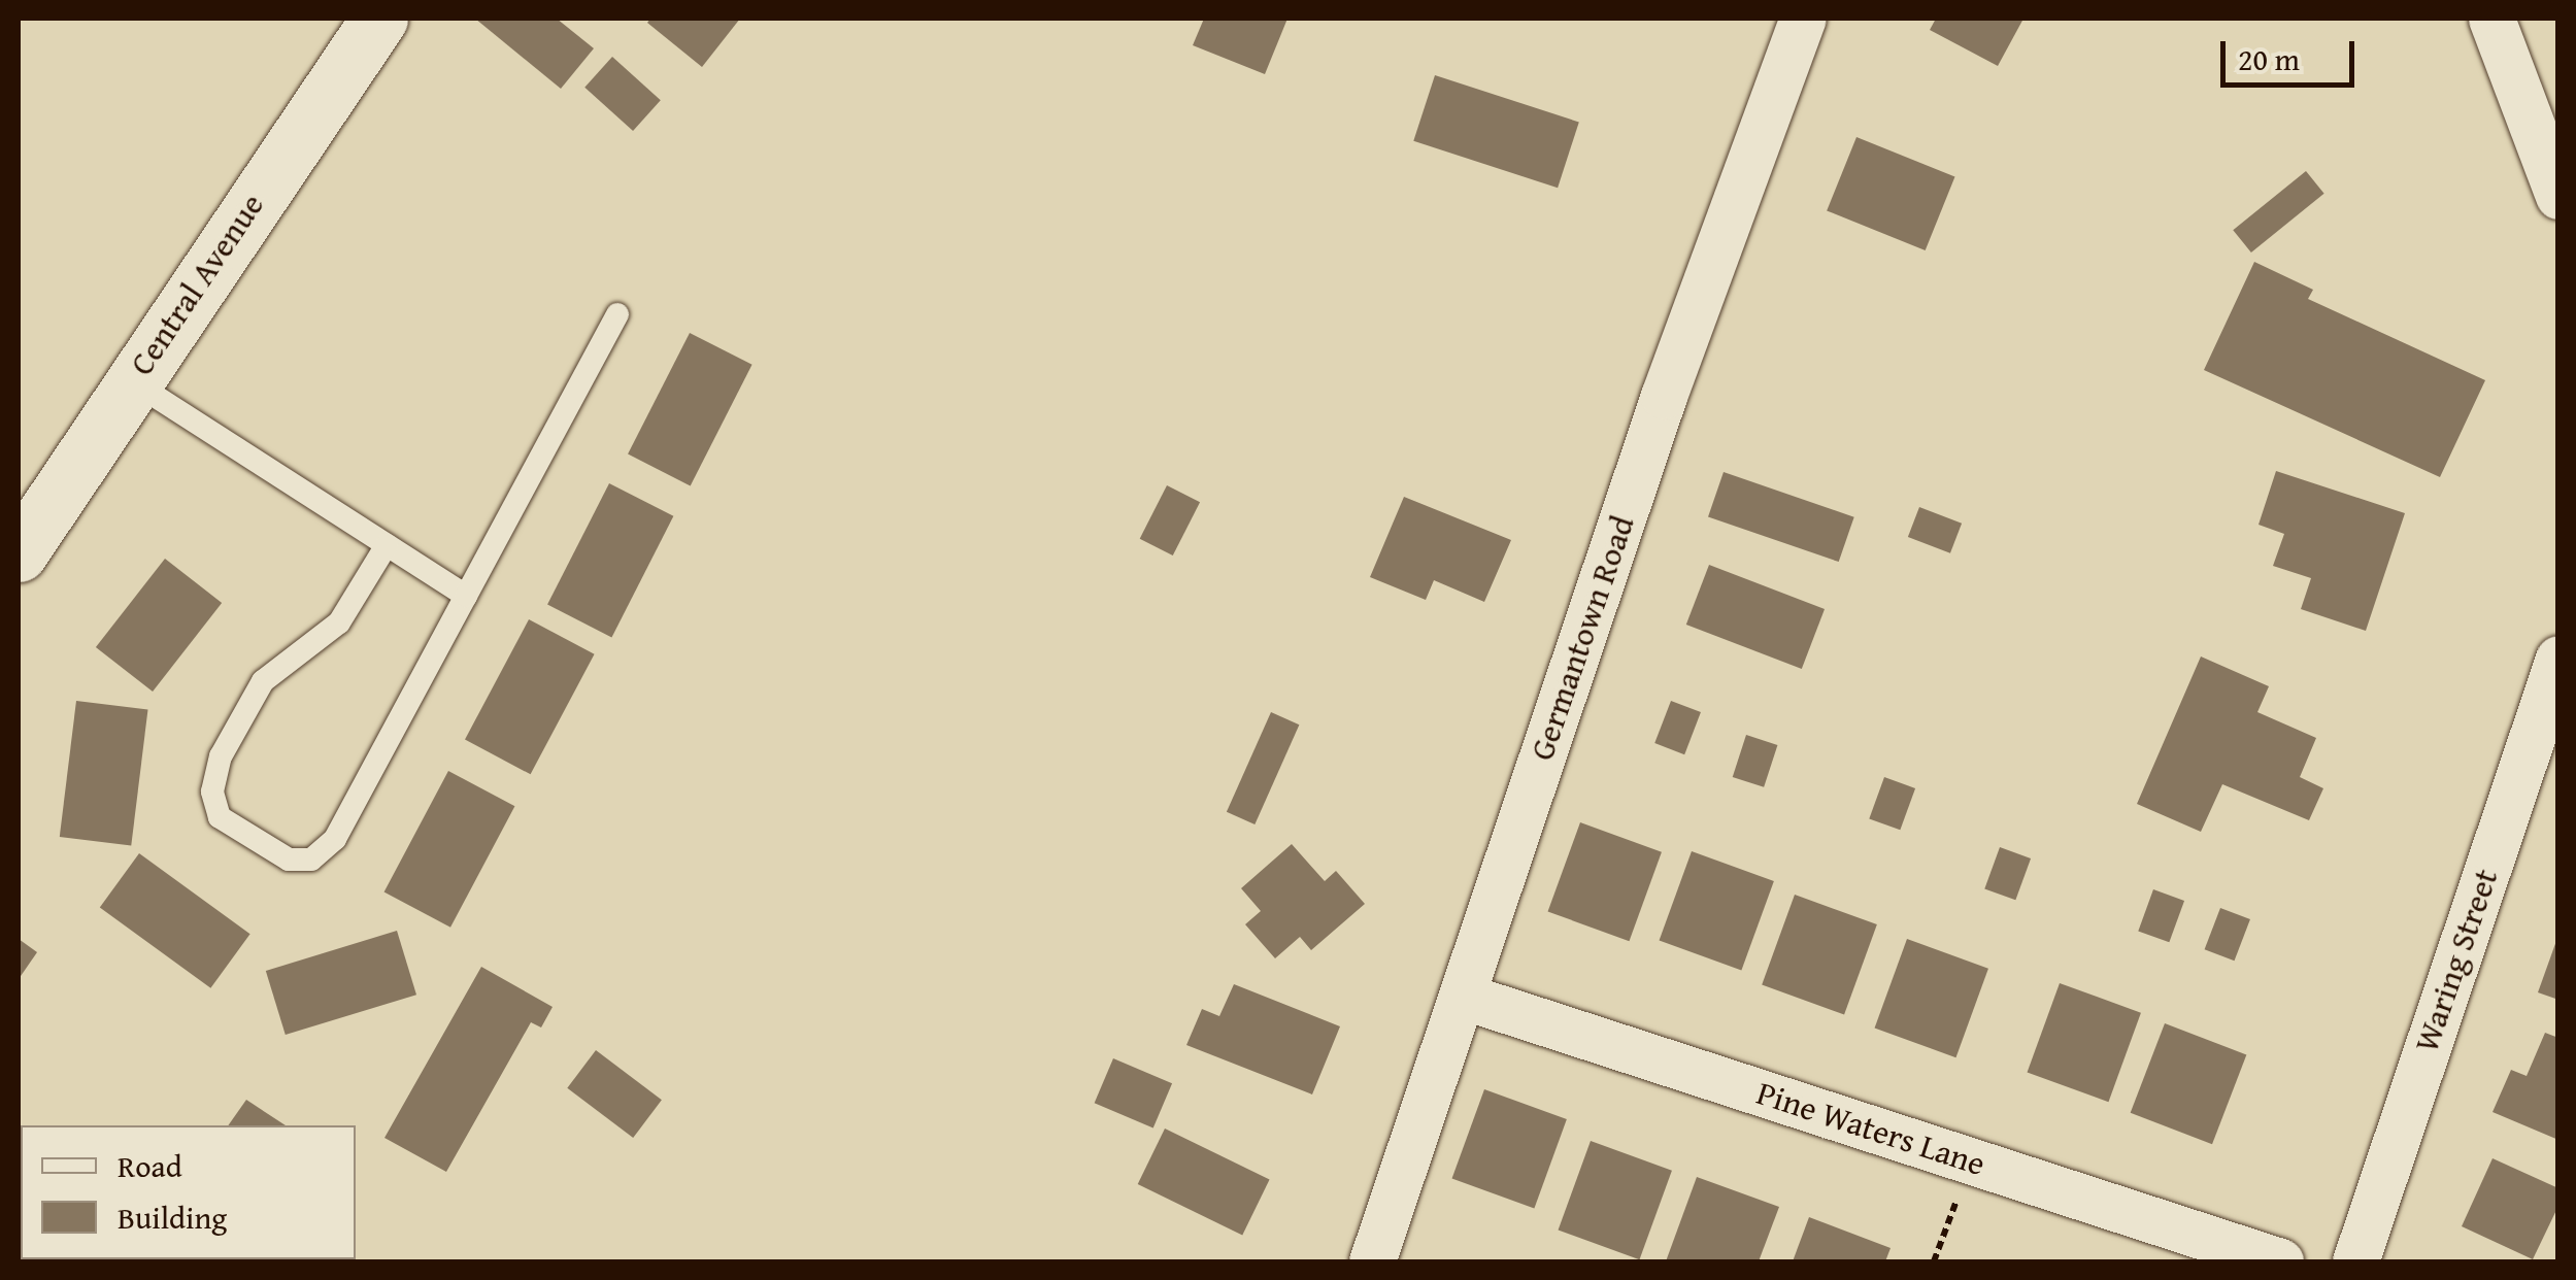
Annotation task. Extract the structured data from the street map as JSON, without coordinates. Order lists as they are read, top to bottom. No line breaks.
{"streets":{"street":["Central Avenue","Germantown Road","Waring Street","Pine Waters Lane"]},"crossings":[["Germantown Road","Pine Waters Lane"]],"legend":["Road","Building"],"scale_bar":"20 m"}
